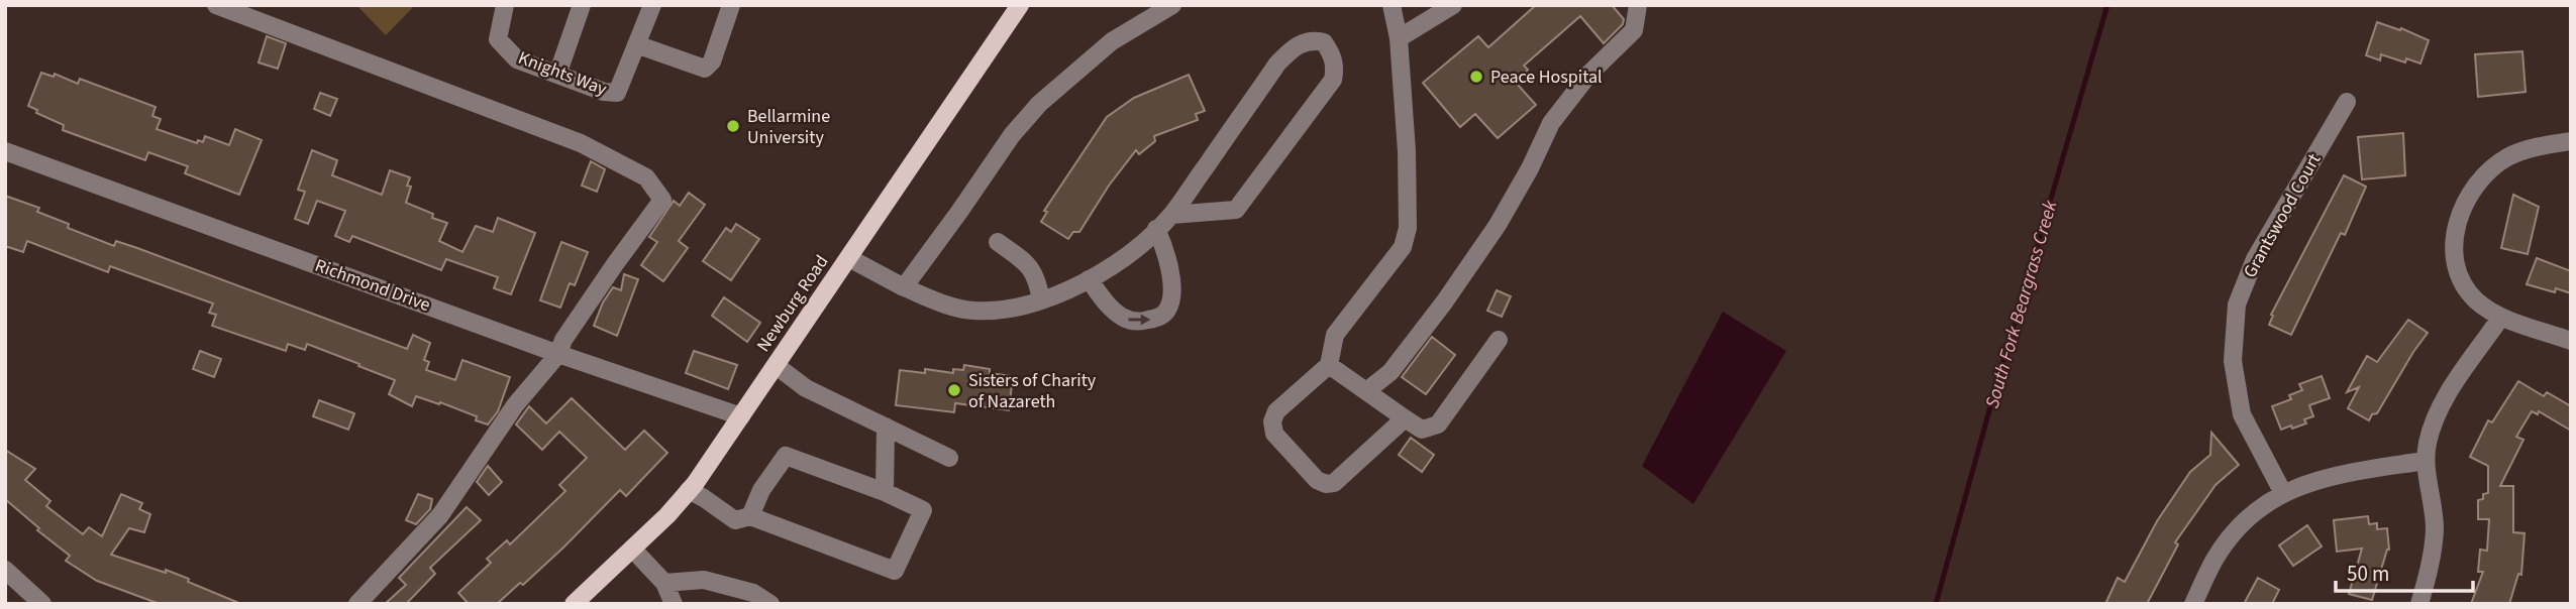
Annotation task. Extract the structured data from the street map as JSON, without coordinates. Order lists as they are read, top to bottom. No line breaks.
{"streets":{"main road":["Newburg Road"],"street":["Knights Way","Grantswood Court","Richmond Drive"]},"crossings":[["Richmond Drive","Newburg Road"]],"water":["South Fork Beargrass Creek"],"places":["Peace Hospital","Bellarmine University","Sisters of Charity of Nazareth"],"scale_bar":"50 m"}
